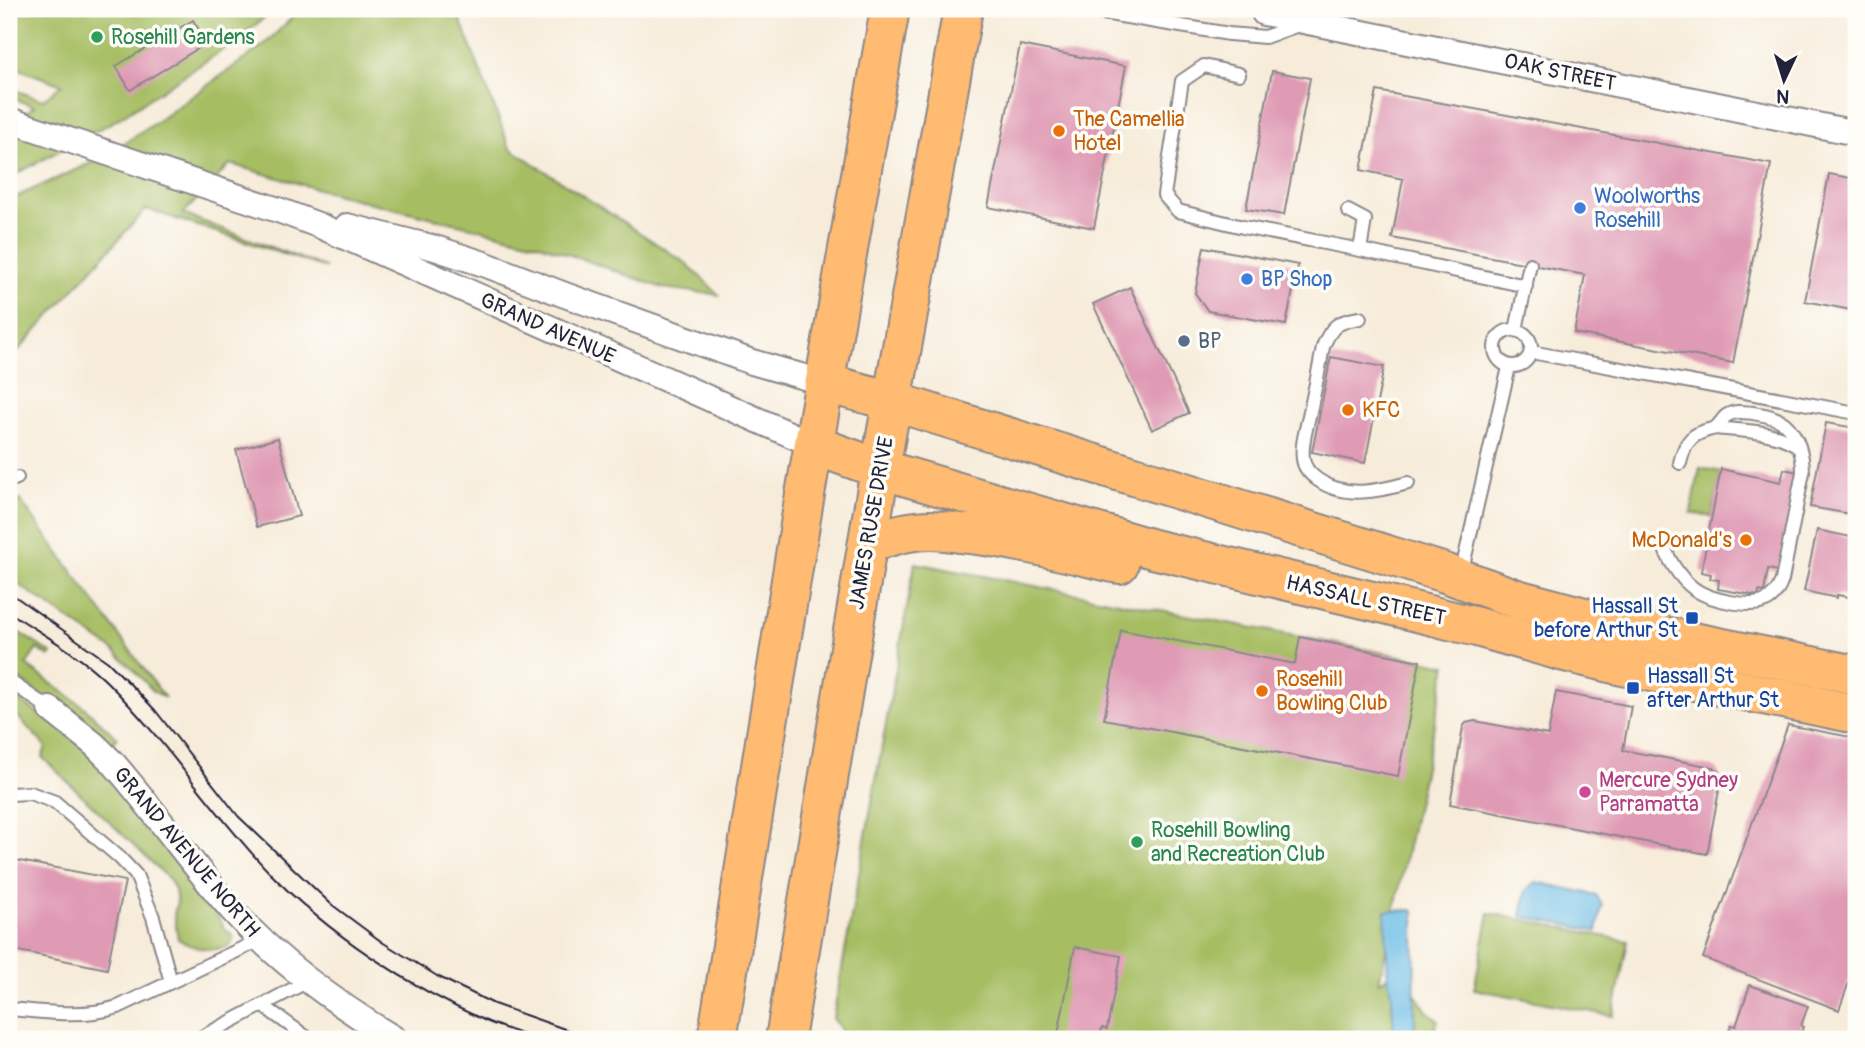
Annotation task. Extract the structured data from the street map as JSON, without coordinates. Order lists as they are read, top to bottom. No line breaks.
{"streets":{"main road":["JAMES RUSE DRIVE","HASSALL STREET"],"street":["OAK STREET","GRAND AVENUE","GRAND AVENUE NORTH"]},"crossings":[["GRAND AVENUE","HASSALL STREET"],["JAMES RUSE DRIVE","HASSALL STREET"]],"places":{"other":["Rosehill Gardens","The Camellia Hotel","Woolworths Rosehill","BP Shop","BP","KFC","McDonald's","Rosehill Bowling Club","Mercure Sydney Parramatta","Rosehill Bowling and Recreation Club"],"transit":["Hassall St before Arthur St","Hassall St after Arthur St"]},"north":"bottom"}
